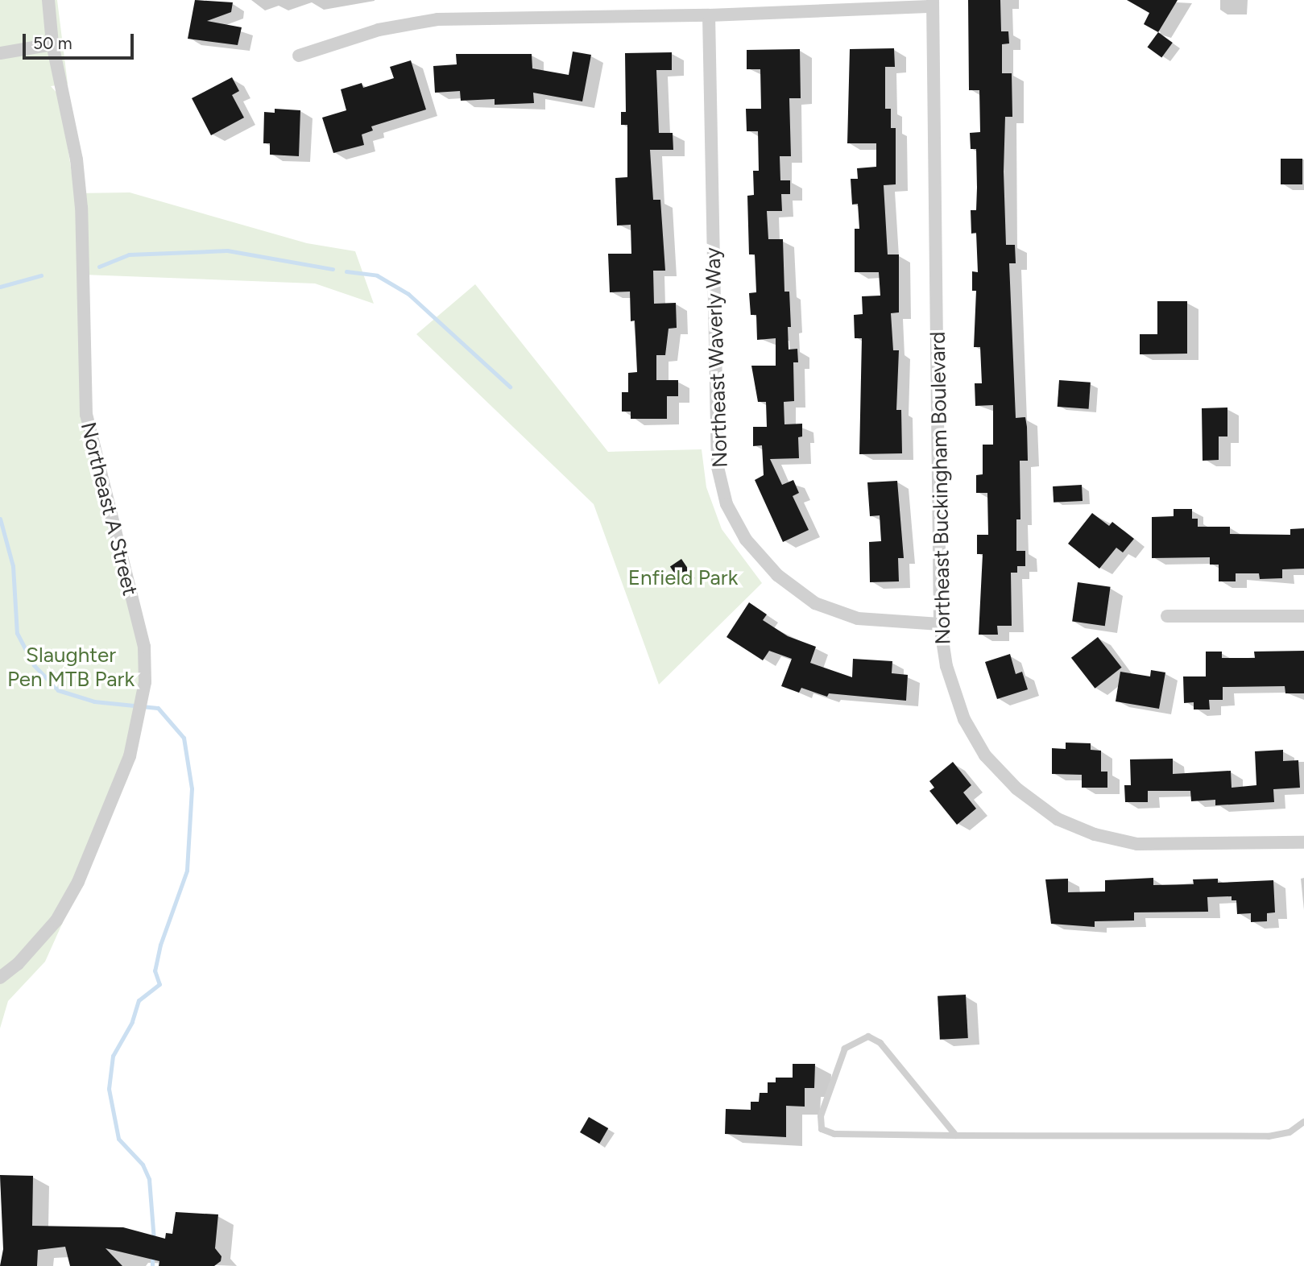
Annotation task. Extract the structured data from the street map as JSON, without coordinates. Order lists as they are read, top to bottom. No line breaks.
{"streets":{"street":["Northeast Waverly Way","Northeast Buckingham Boulevard","Northeast A Street"]},"crossings":[["Northeast Waverly Way","Northeast Buckingham Boulevard"]],"parks":["Enfield Park","Slaughter Pen MTB Park"],"scale_bar":"50 m"}
